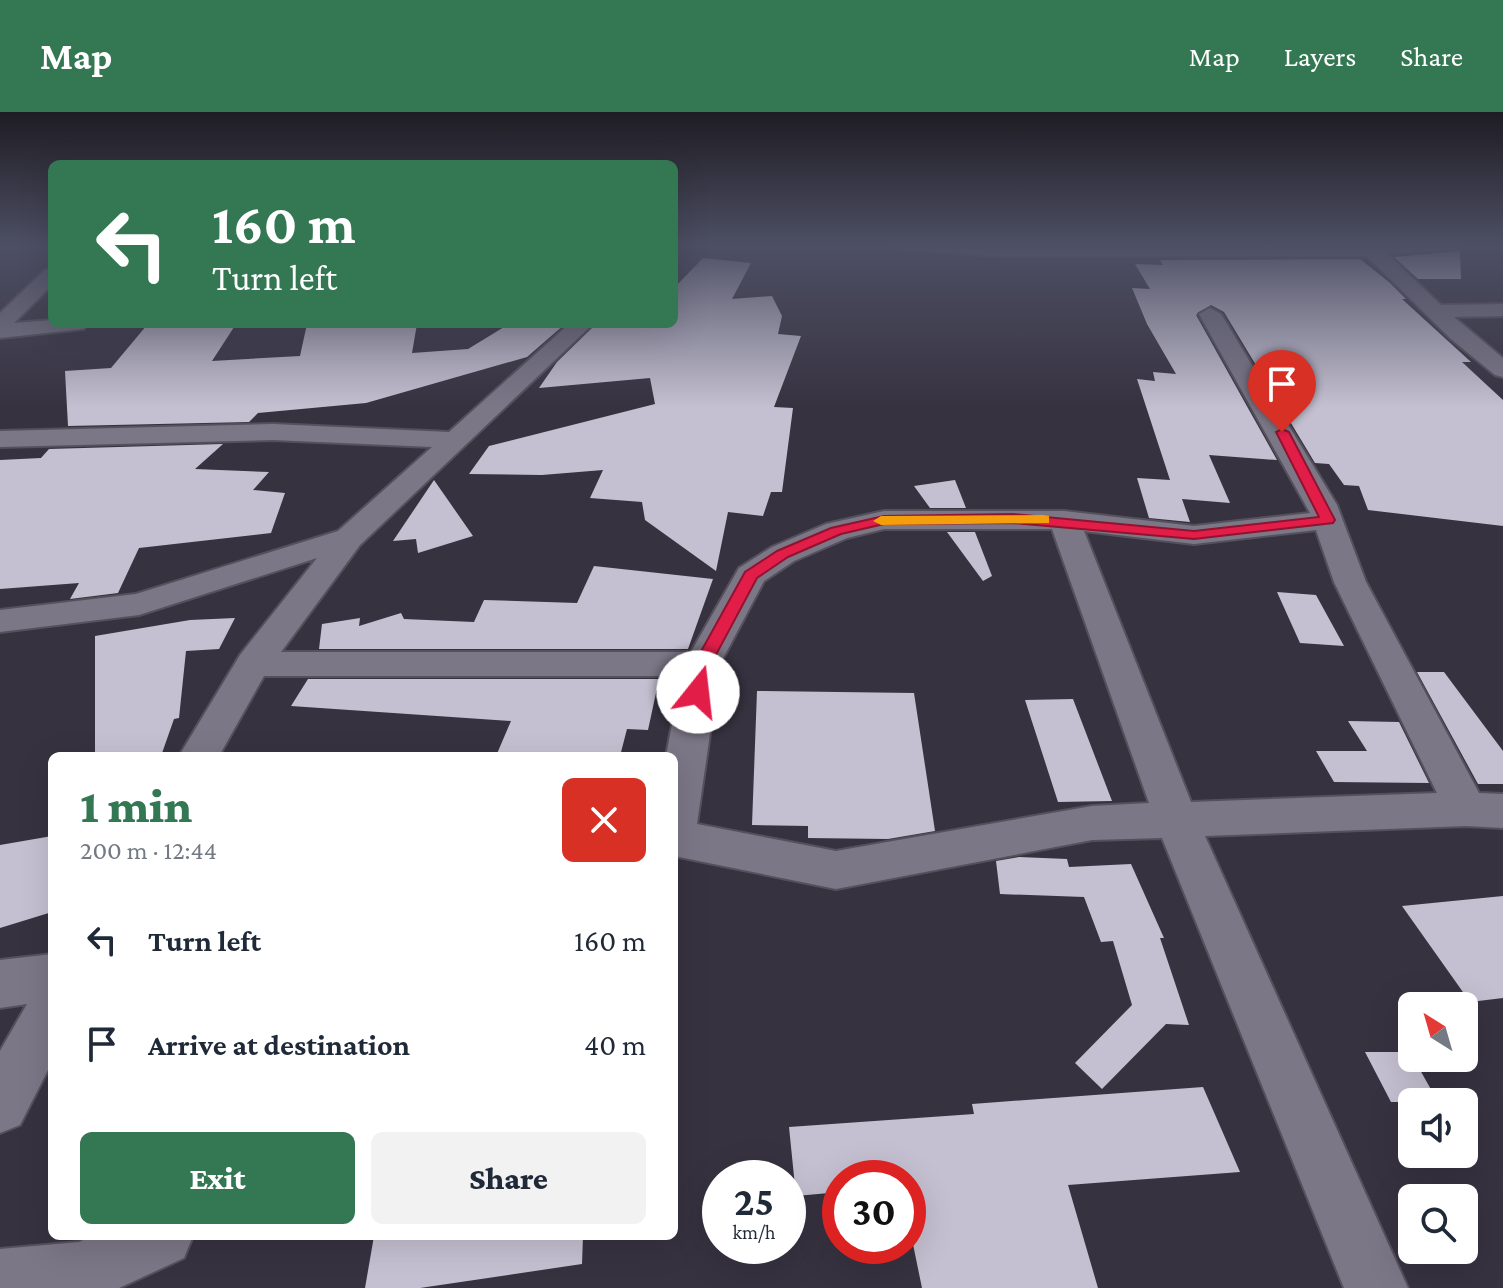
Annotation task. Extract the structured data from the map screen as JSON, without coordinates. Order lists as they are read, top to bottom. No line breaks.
{"north":"top left","page":{"header":"Map","nav":["Map","Layers","Share"],"turn":["160 m","Turn left"],"heading":["1 min","200 m · 12:44"],"list":[{"name":"Turn left","value":"160 m"},{"name":"Arrive at destination","value":"40 m"}],"buttons":["Exit","Share"],"speed":"25 km/h","limit":"30"}}
